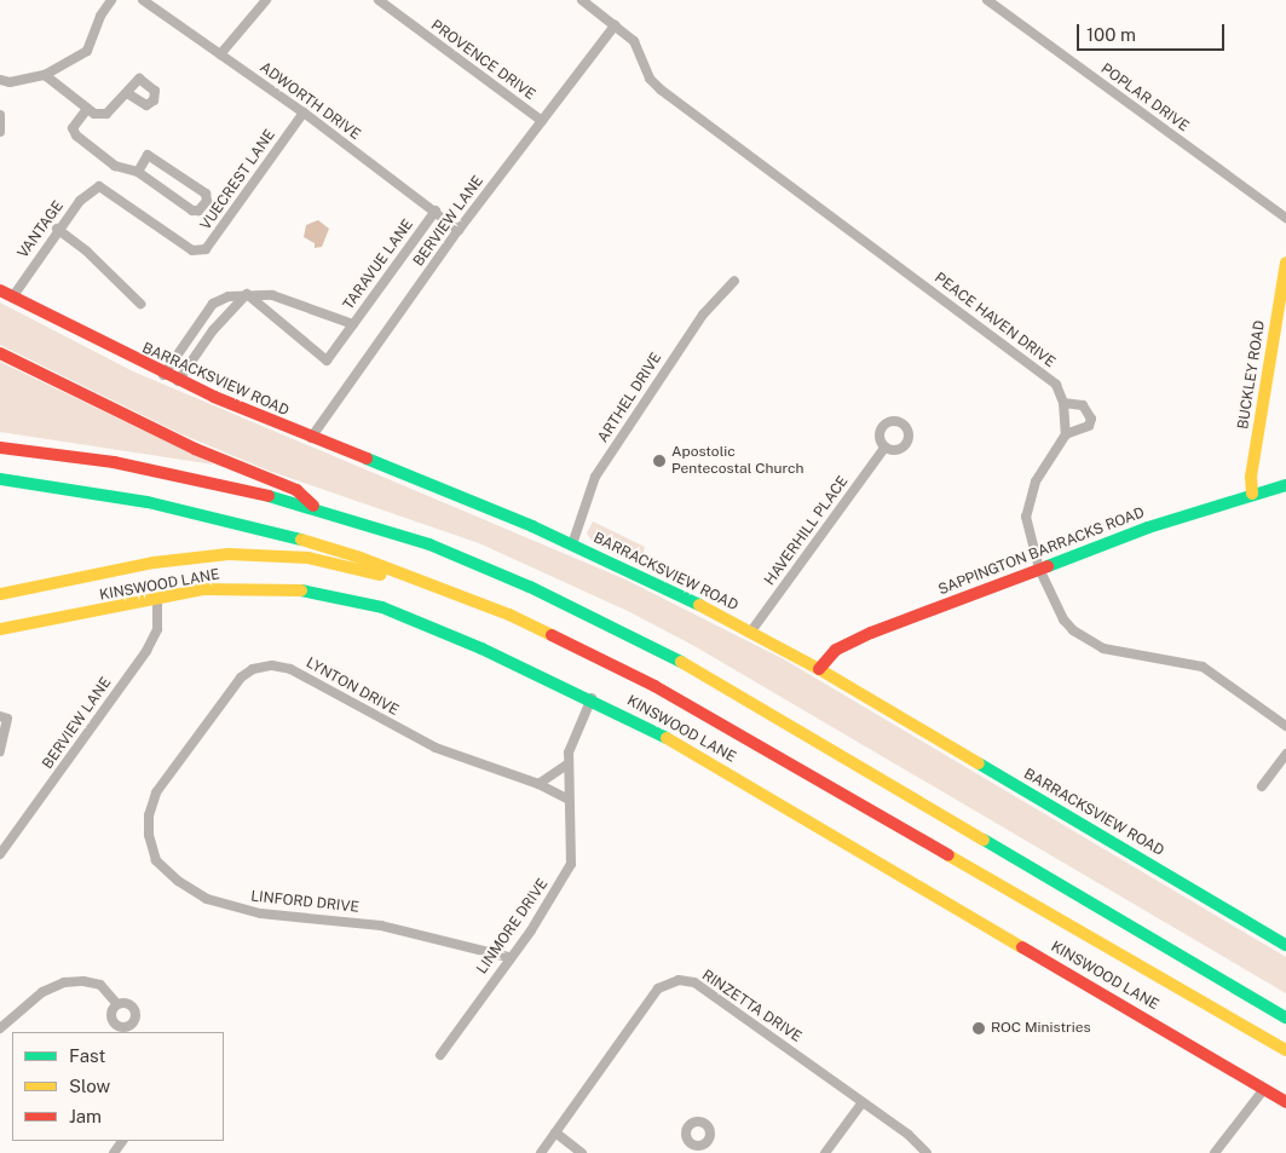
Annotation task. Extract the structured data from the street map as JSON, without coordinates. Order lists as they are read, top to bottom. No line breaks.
{"streets":{"main road":["BUCKLEY ROAD","BARRACKSVIEW ROAD","SAPPINGTON BARRACKS ROAD","KINSWOOD LANE"],"street":["PROVENCE DRIVE","POPLAR DRIVE","ADWORTH DRIVE","VUECREST LANE","BERVIEW LANE","VANTAGE","TARAVUE LANE","PEACE HAVEN DRIVE","ARTHEL DRIVE","HAVERHILL PLACE","LYNTON DRIVE","LINFORD DRIVE","LINMORE DRIVE","RINZETTA DRIVE"]},"crossings":[["PROVENCE DRIVE","BERVIEW LANE"],["ADWORTH DRIVE","VUECREST LANE"],["ADWORTH DRIVE","BERVIEW LANE"],["ADWORTH DRIVE","TARAVUE LANE"],["VUECREST LANE","VANTAGE"],["BERVIEW LANE","PEACE HAVEN DRIVE"],["BERVIEW LANE","BARRACKSVIEW ROAD"],["BERVIEW LANE","KINSWOOD LANE"],["VANTAGE","BARRACKSVIEW ROAD"],["TARAVUE LANE","BARRACKSVIEW ROAD"],["BUCKLEY ROAD","SAPPINGTON BARRACKS ROAD"],["BARRACKSVIEW ROAD","ARTHEL DRIVE"],["BARRACKSVIEW ROAD","HAVERHILL PLACE"],["BARRACKSVIEW ROAD","SAPPINGTON BARRACKS ROAD"],["KINSWOOD LANE","LINMORE DRIVE"],["LYNTON DRIVE","LINFORD DRIVE"],["LYNTON DRIVE","LINMORE DRIVE"],["LINFORD DRIVE","LINMORE DRIVE"]],"places":["Apostolic Pentecostal Church","ROC Ministries"],"legend":["Fast","Slow","Jam"],"scale_bar":"100 m"}
